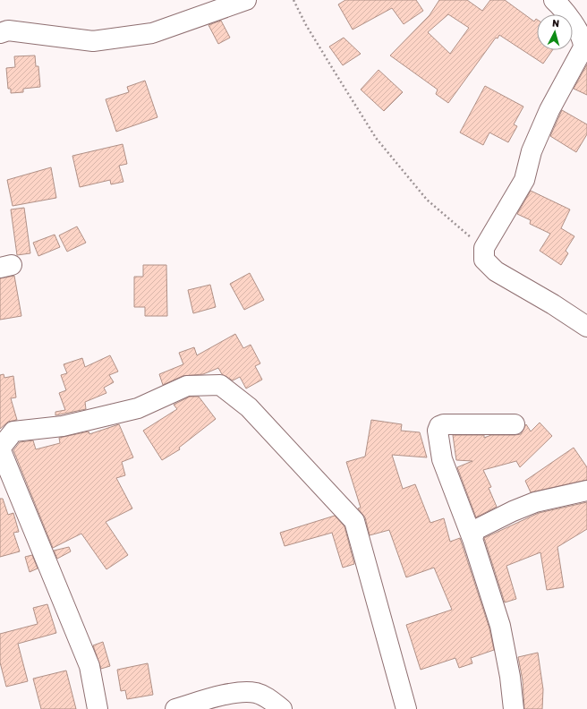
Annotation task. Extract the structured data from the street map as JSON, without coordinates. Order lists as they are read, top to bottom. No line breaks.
{"north":"top"}
